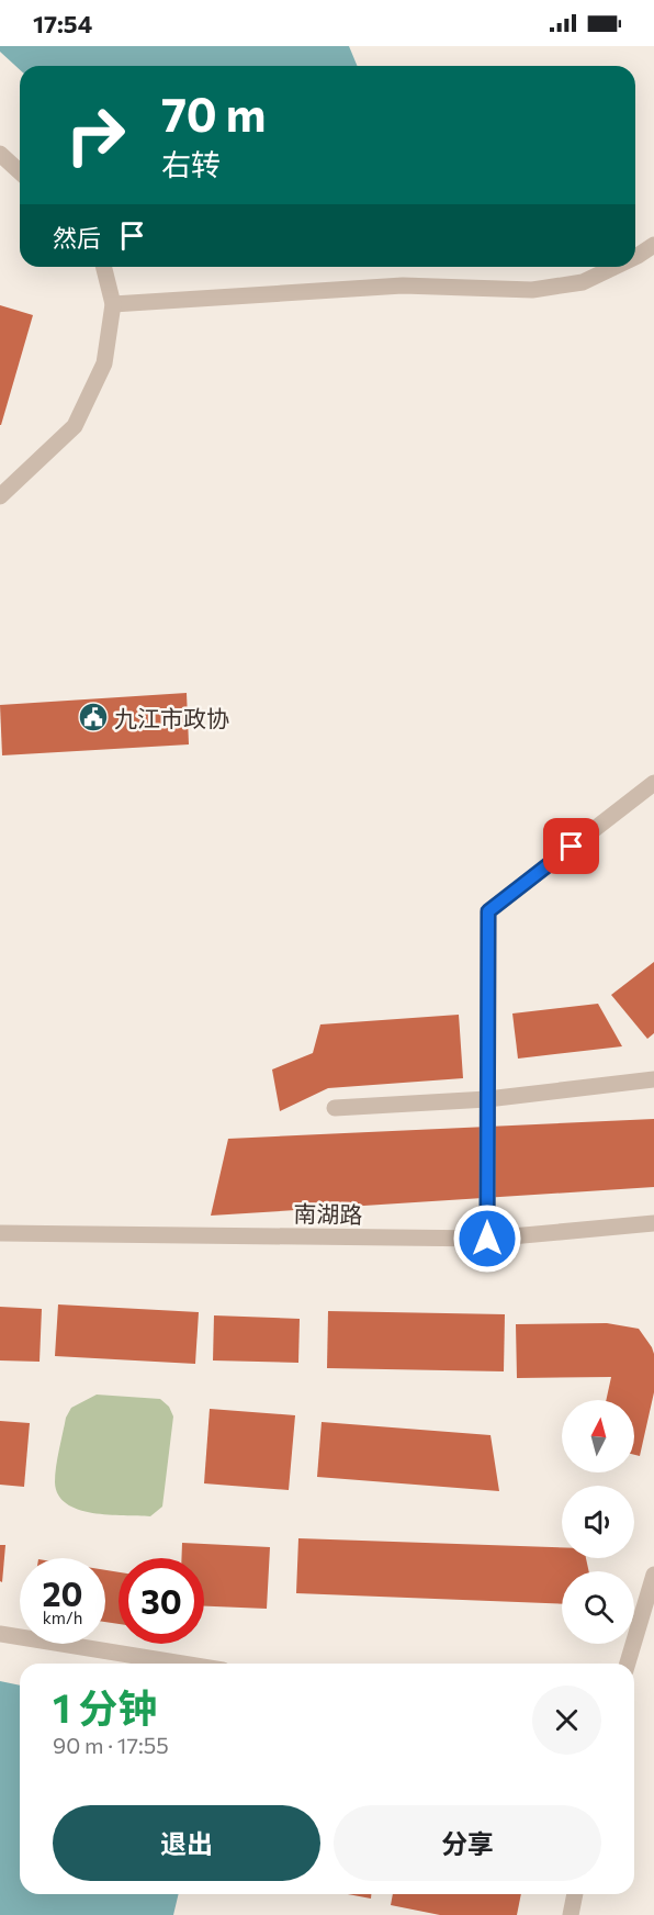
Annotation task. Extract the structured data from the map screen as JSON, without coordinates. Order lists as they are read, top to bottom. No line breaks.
{"streets":{"street":["南湖路"]},"places":{"public building":["九江市政协"]},"north":"top","page":{"status":"17:54","turn":["70 m","右转"],"then":"然后","speed":"20 km/h","limit":"30","heading":["1 分钟","90 m · 17:55"],"buttons":["退出","分享"]}}
